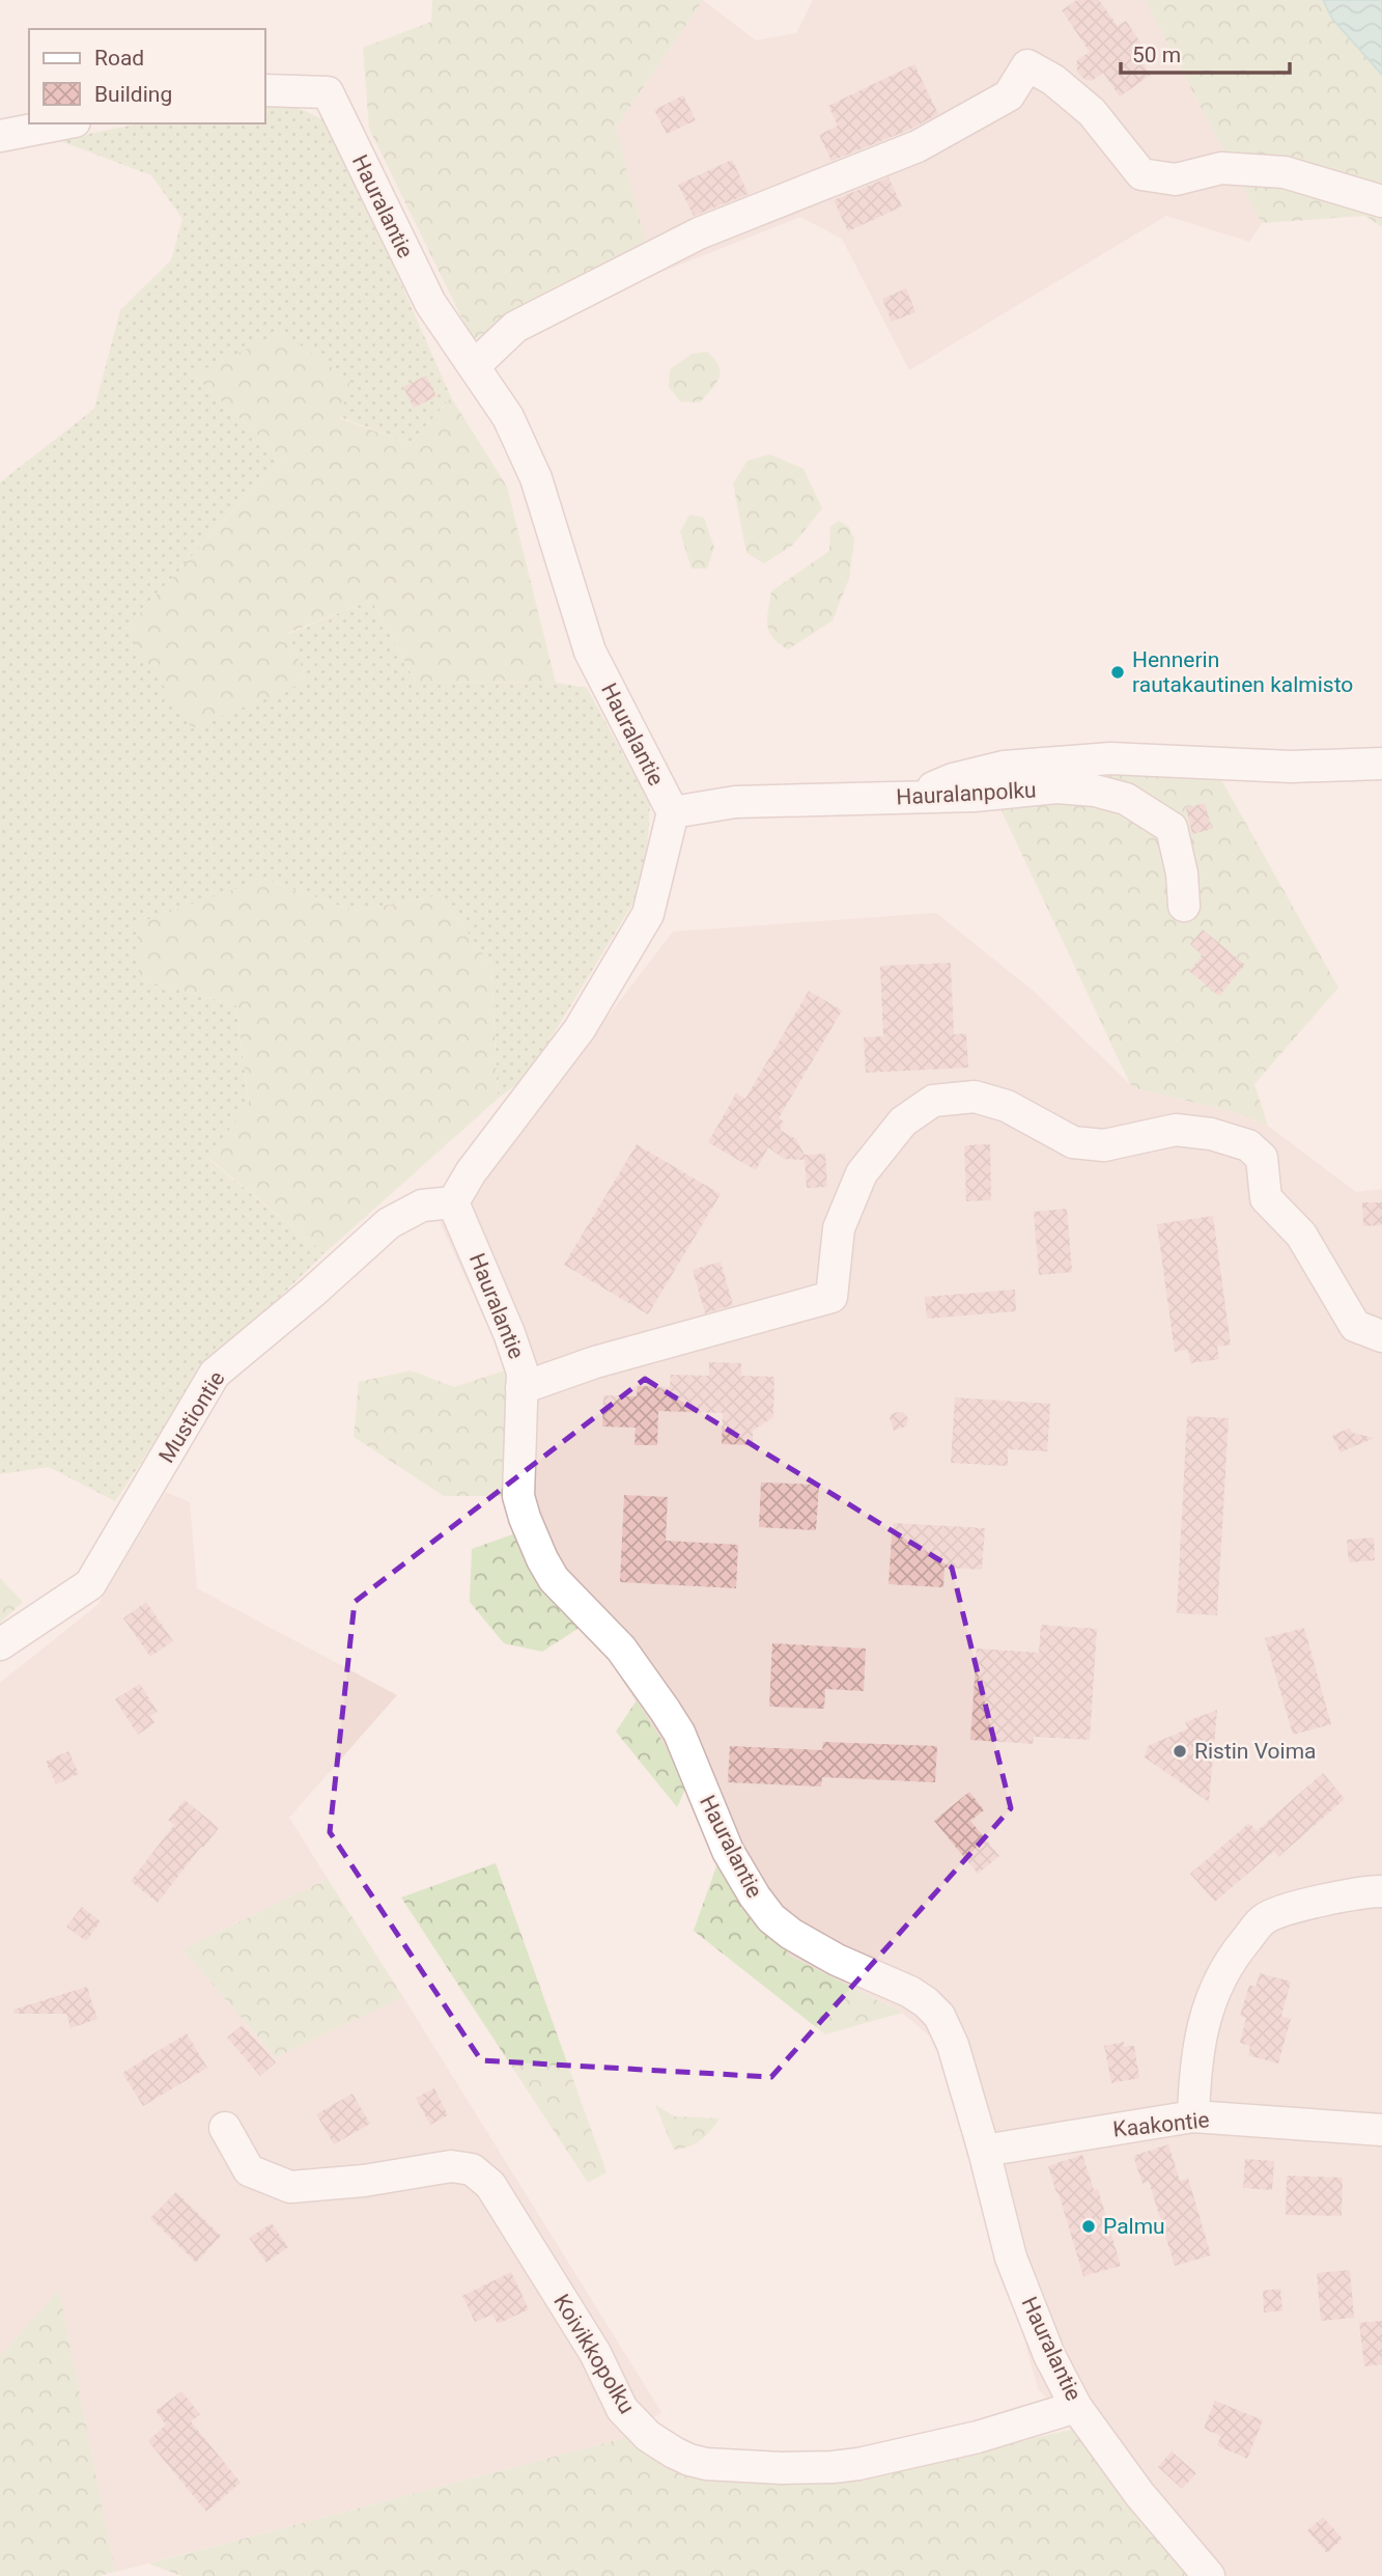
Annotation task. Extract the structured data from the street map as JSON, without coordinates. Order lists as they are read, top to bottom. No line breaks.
{"streets":{"street":["Hauralantie","Hauralanpolku","Mustiontie","Kaakontie","Koivikkopolku"]},"crossings":[["Hauralantie","Hauralanpolku"],["Hauralantie","Mustiontie"],["Hauralantie","Kaakontie"],["Hauralantie","Koivikkopolku"]],"places":["Hennerin rautakautinen kalmisto","Ristin Voima","Palmu"],"legend":["Road","Building"],"scale_bar":"50 m"}
